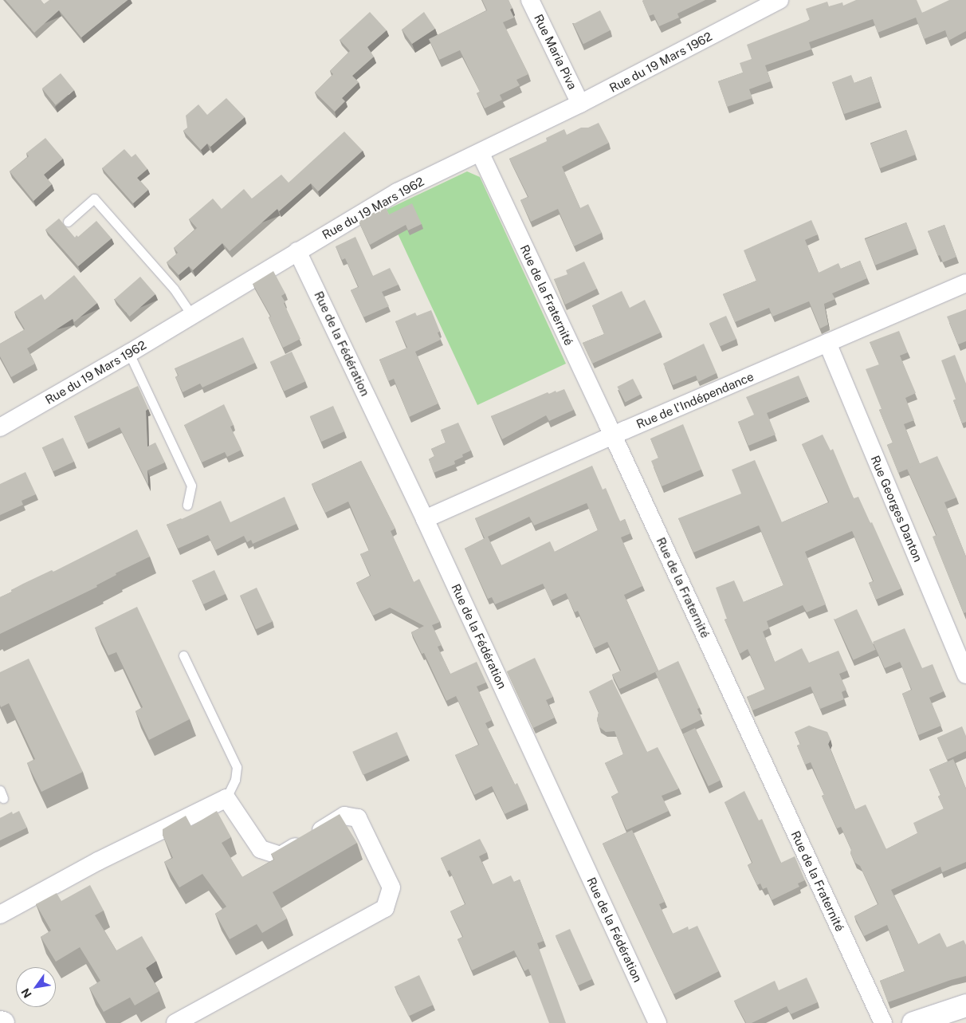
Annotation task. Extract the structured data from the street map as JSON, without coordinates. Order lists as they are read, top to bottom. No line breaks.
{"streets":{"street":["Rue Maria Piva","Rue du 19 Mars 1962","Rue de la Fraternité","Rue de la Fédération","Rue de l'Indépendance","Rue Georges Danton"]},"crossings":[["Rue Maria Piva","Rue du 19 Mars 1962"],["Rue du 19 Mars 1962","Rue de la Fraternité"],["Rue du 19 Mars 1962","Rue de la Fédération"],["Rue de la Fraternité","Rue de l'Indépendance"],["Rue de la Fédération","Rue de l'Indépendance"],["Rue de l'Indépendance","Rue Georges Danton"]],"north":"bottom left"}
